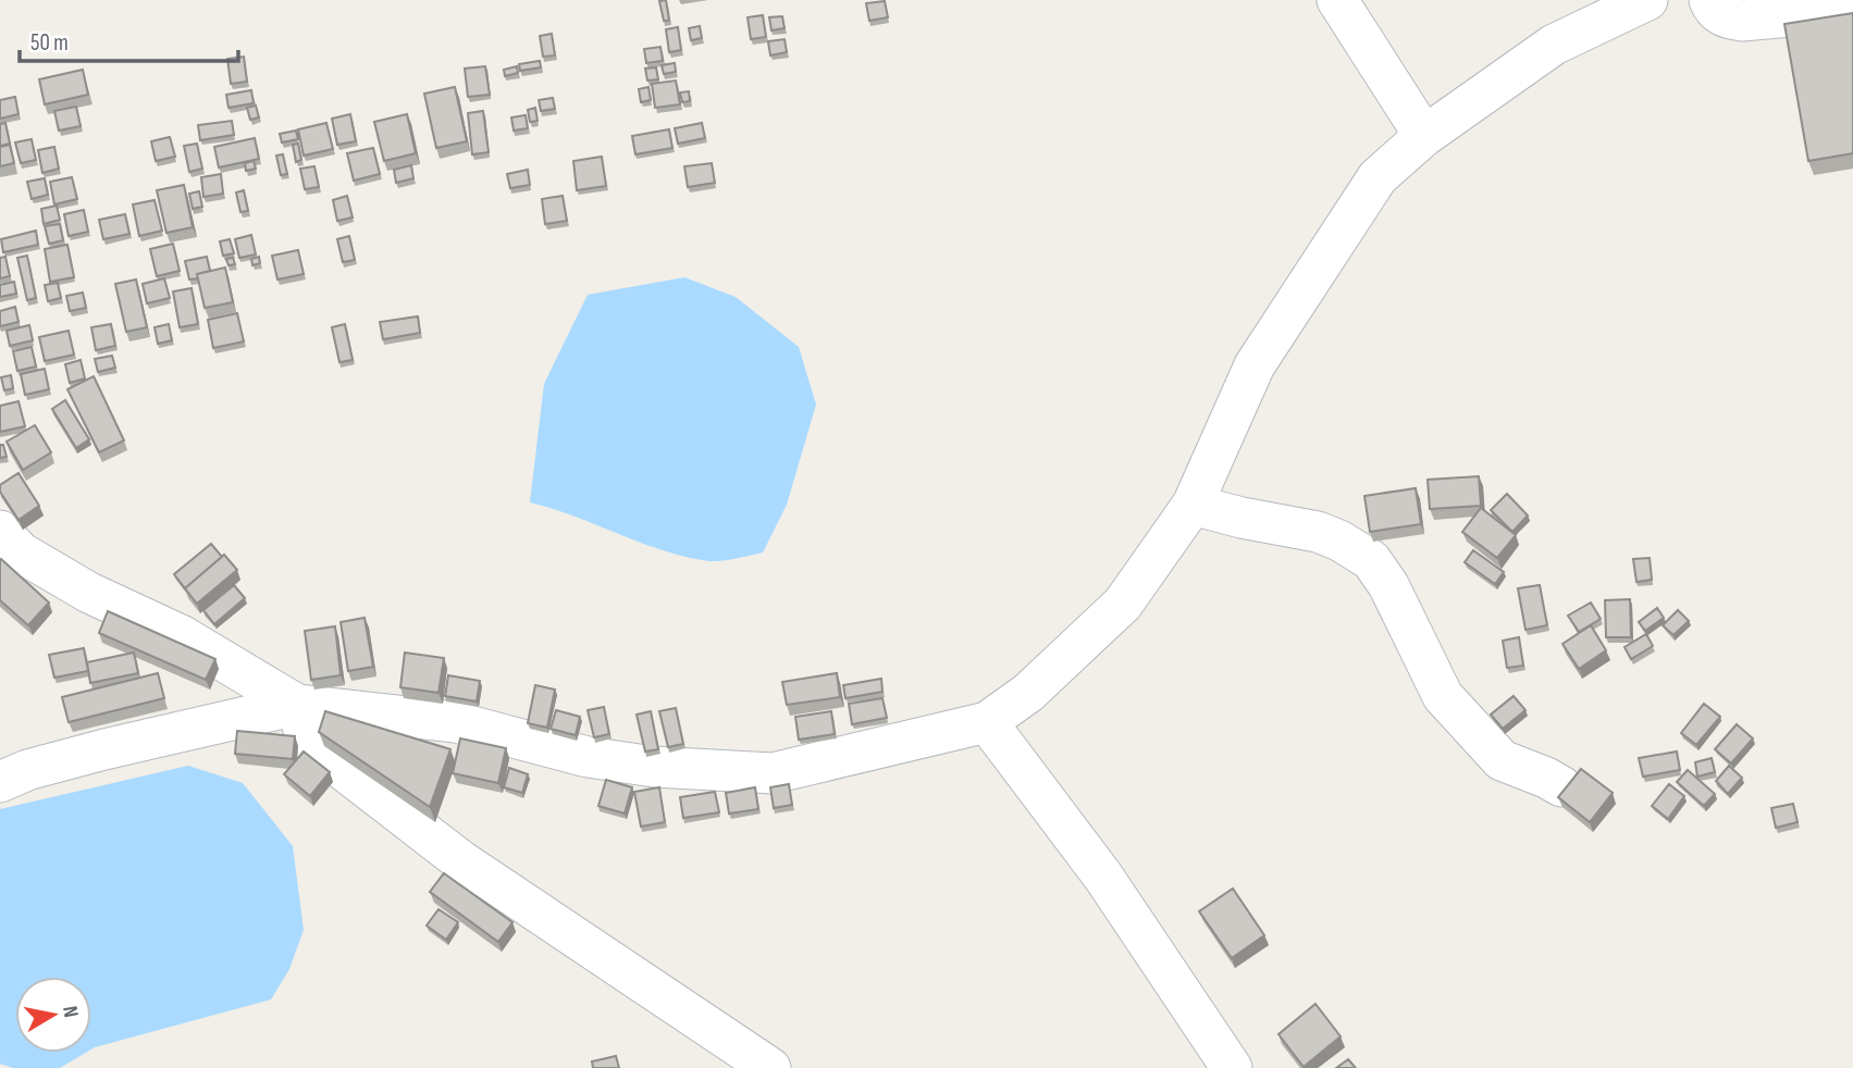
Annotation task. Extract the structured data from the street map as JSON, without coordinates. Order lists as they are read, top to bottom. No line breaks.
{"scale_bar":"50 m","north":"right"}
